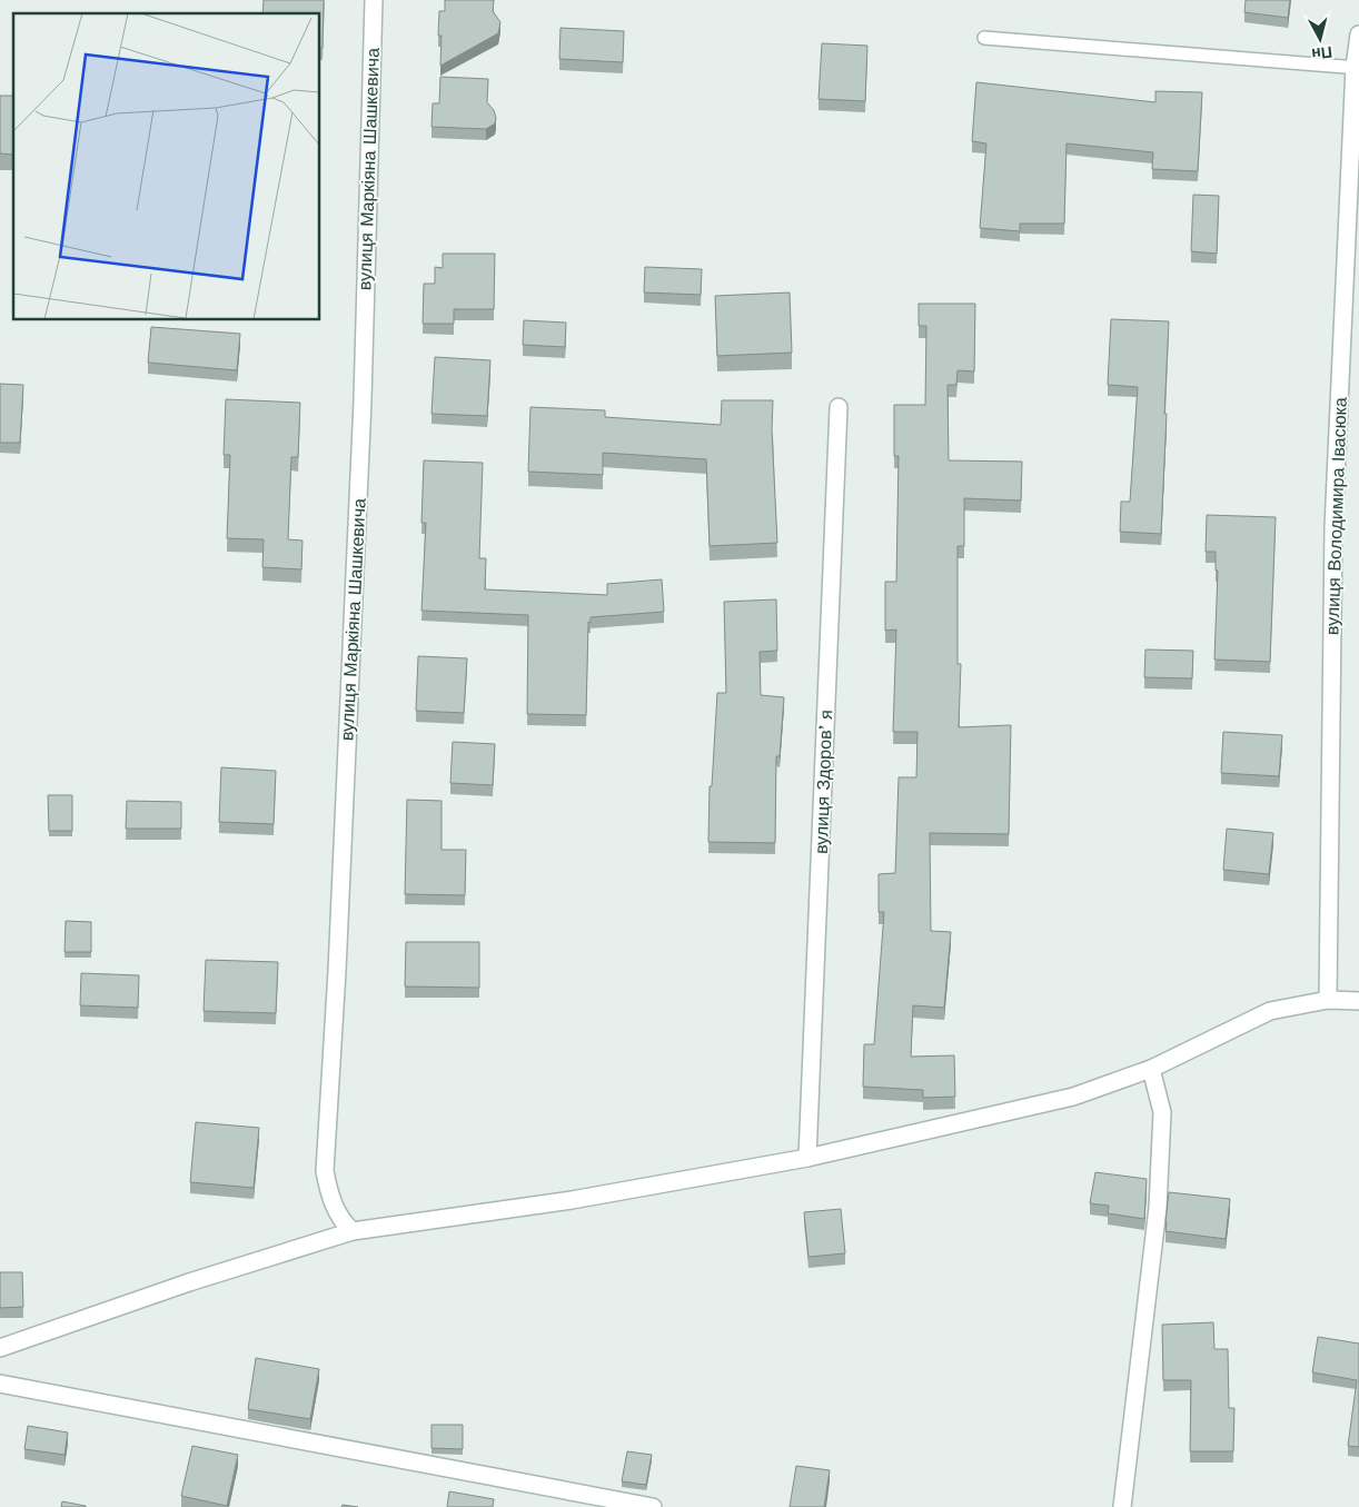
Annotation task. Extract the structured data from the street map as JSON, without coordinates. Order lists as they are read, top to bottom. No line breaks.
{"streets":{"street":["вулиця Маркіяна Шашкевича","вулиця Володимира Івасюка","вулиця Здоровʼя"]},"north":"bottom"}
